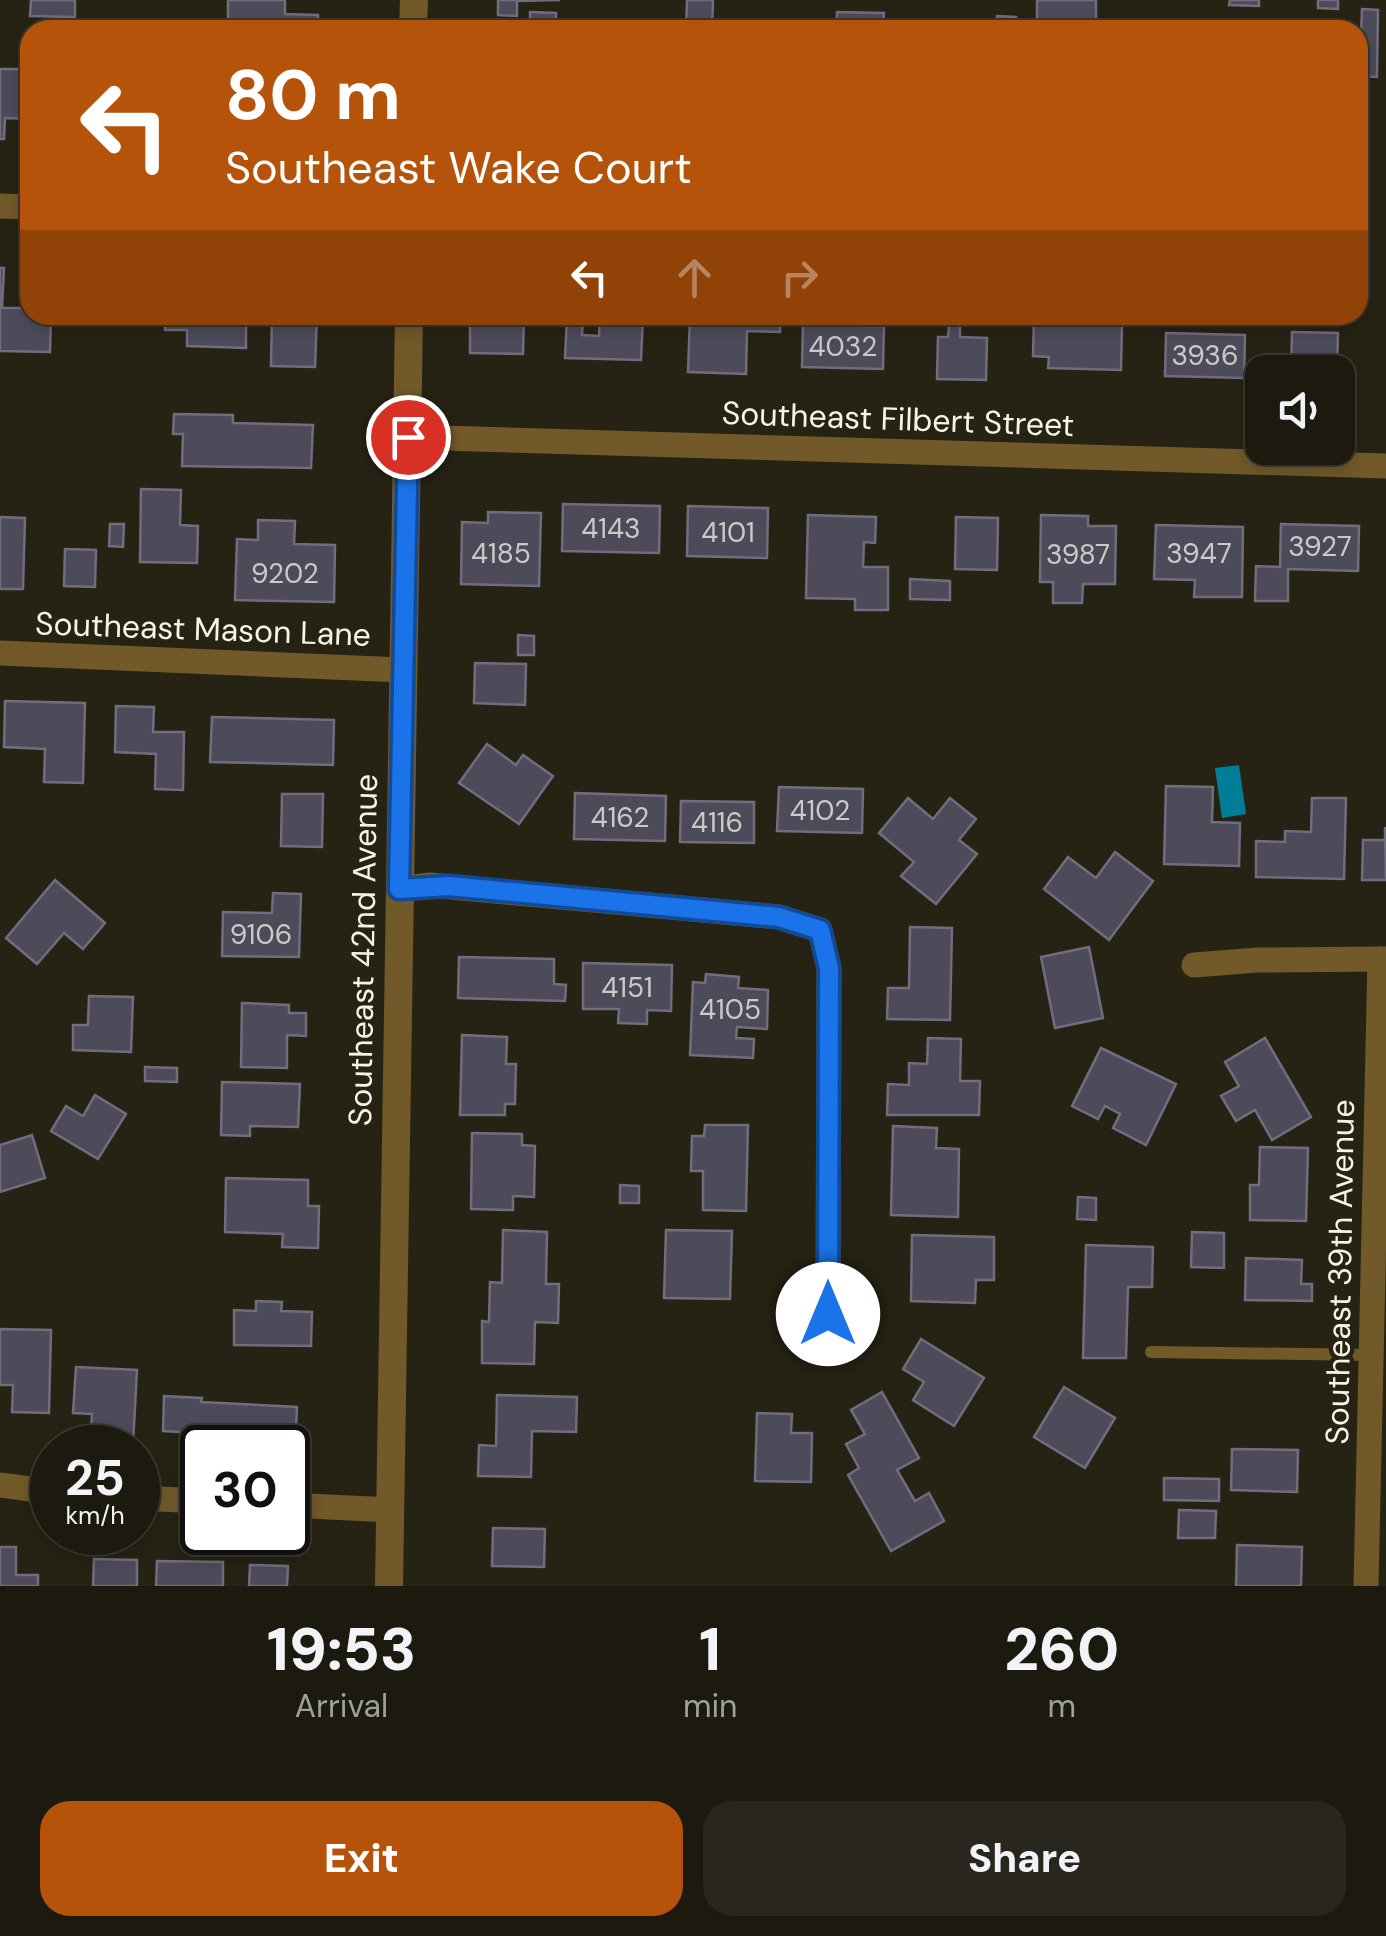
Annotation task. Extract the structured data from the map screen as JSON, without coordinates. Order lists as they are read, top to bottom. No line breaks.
{"streets":{"street":["Southeast Filbert Street","Southeast Mason Lane","Southeast 42nd Avenue","Southeast 39th Avenue"]},"crossings":[["Southeast Filbert Street","Southeast 42nd Avenue"],["Southeast Mason Lane","Southeast 42nd Avenue"]],"house_numbers":["4032","3936","4143","4101","3927","4185","3947","3987","9202","4102","4162","4116","9106","4151","4105"],"page":{"turn":["80 m","Southeast Wake Court"],"speed":"25 km/h","limit":"30","eta":["19:53","Arrival","1","min","260","m"],"buttons":["Exit","Share"]}}
